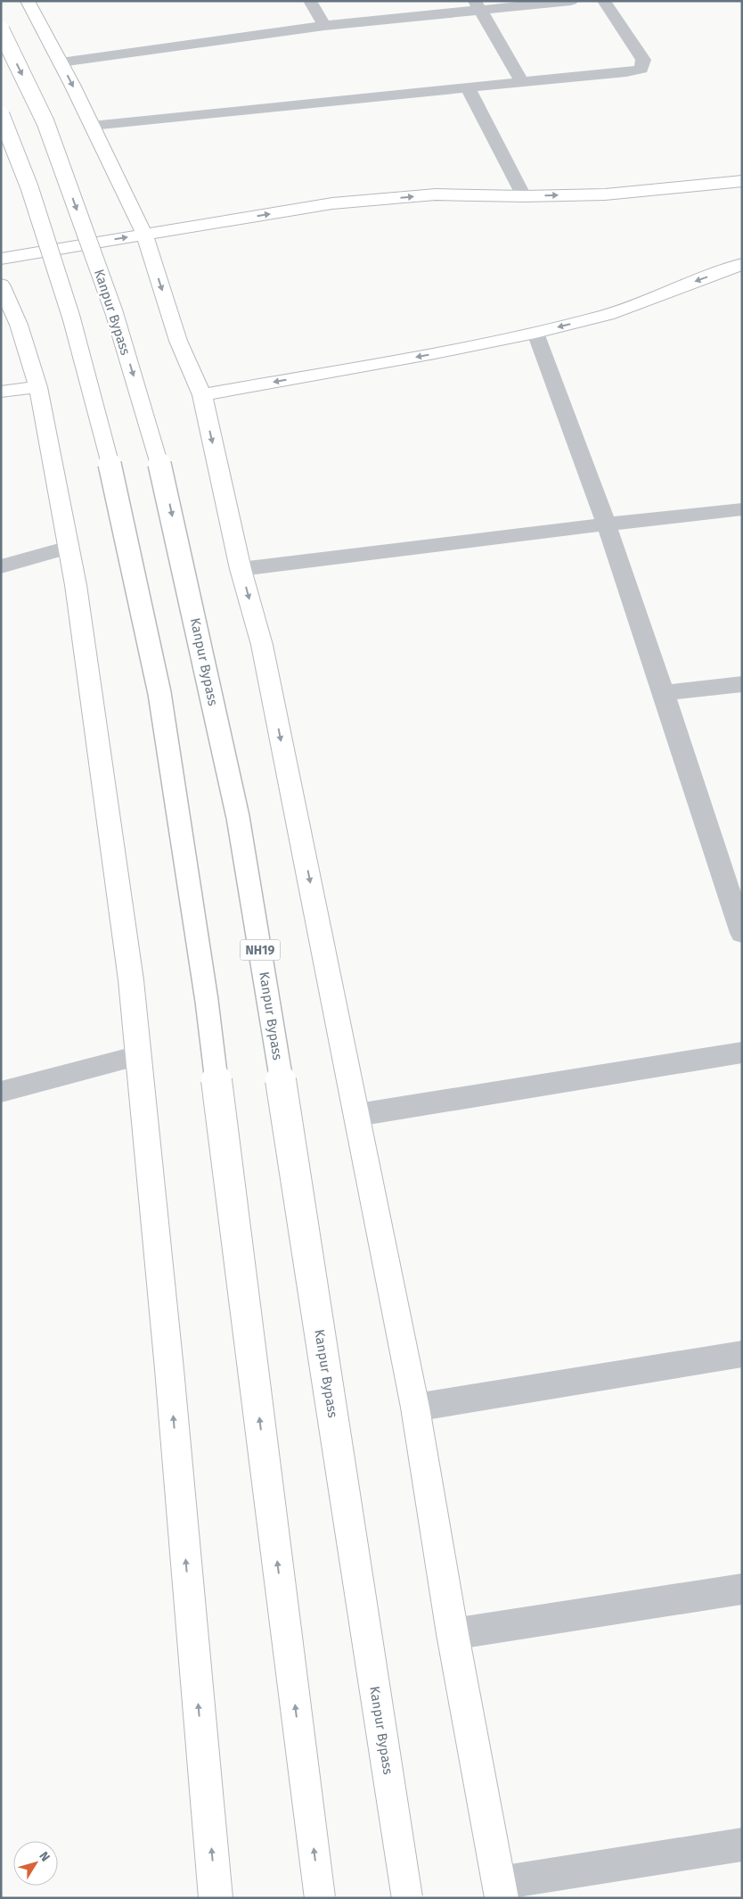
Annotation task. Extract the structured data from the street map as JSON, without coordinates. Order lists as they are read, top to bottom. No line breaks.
{"streets":{"main road":["Kanpur Bypass","NH19"]},"north":"top right"}
